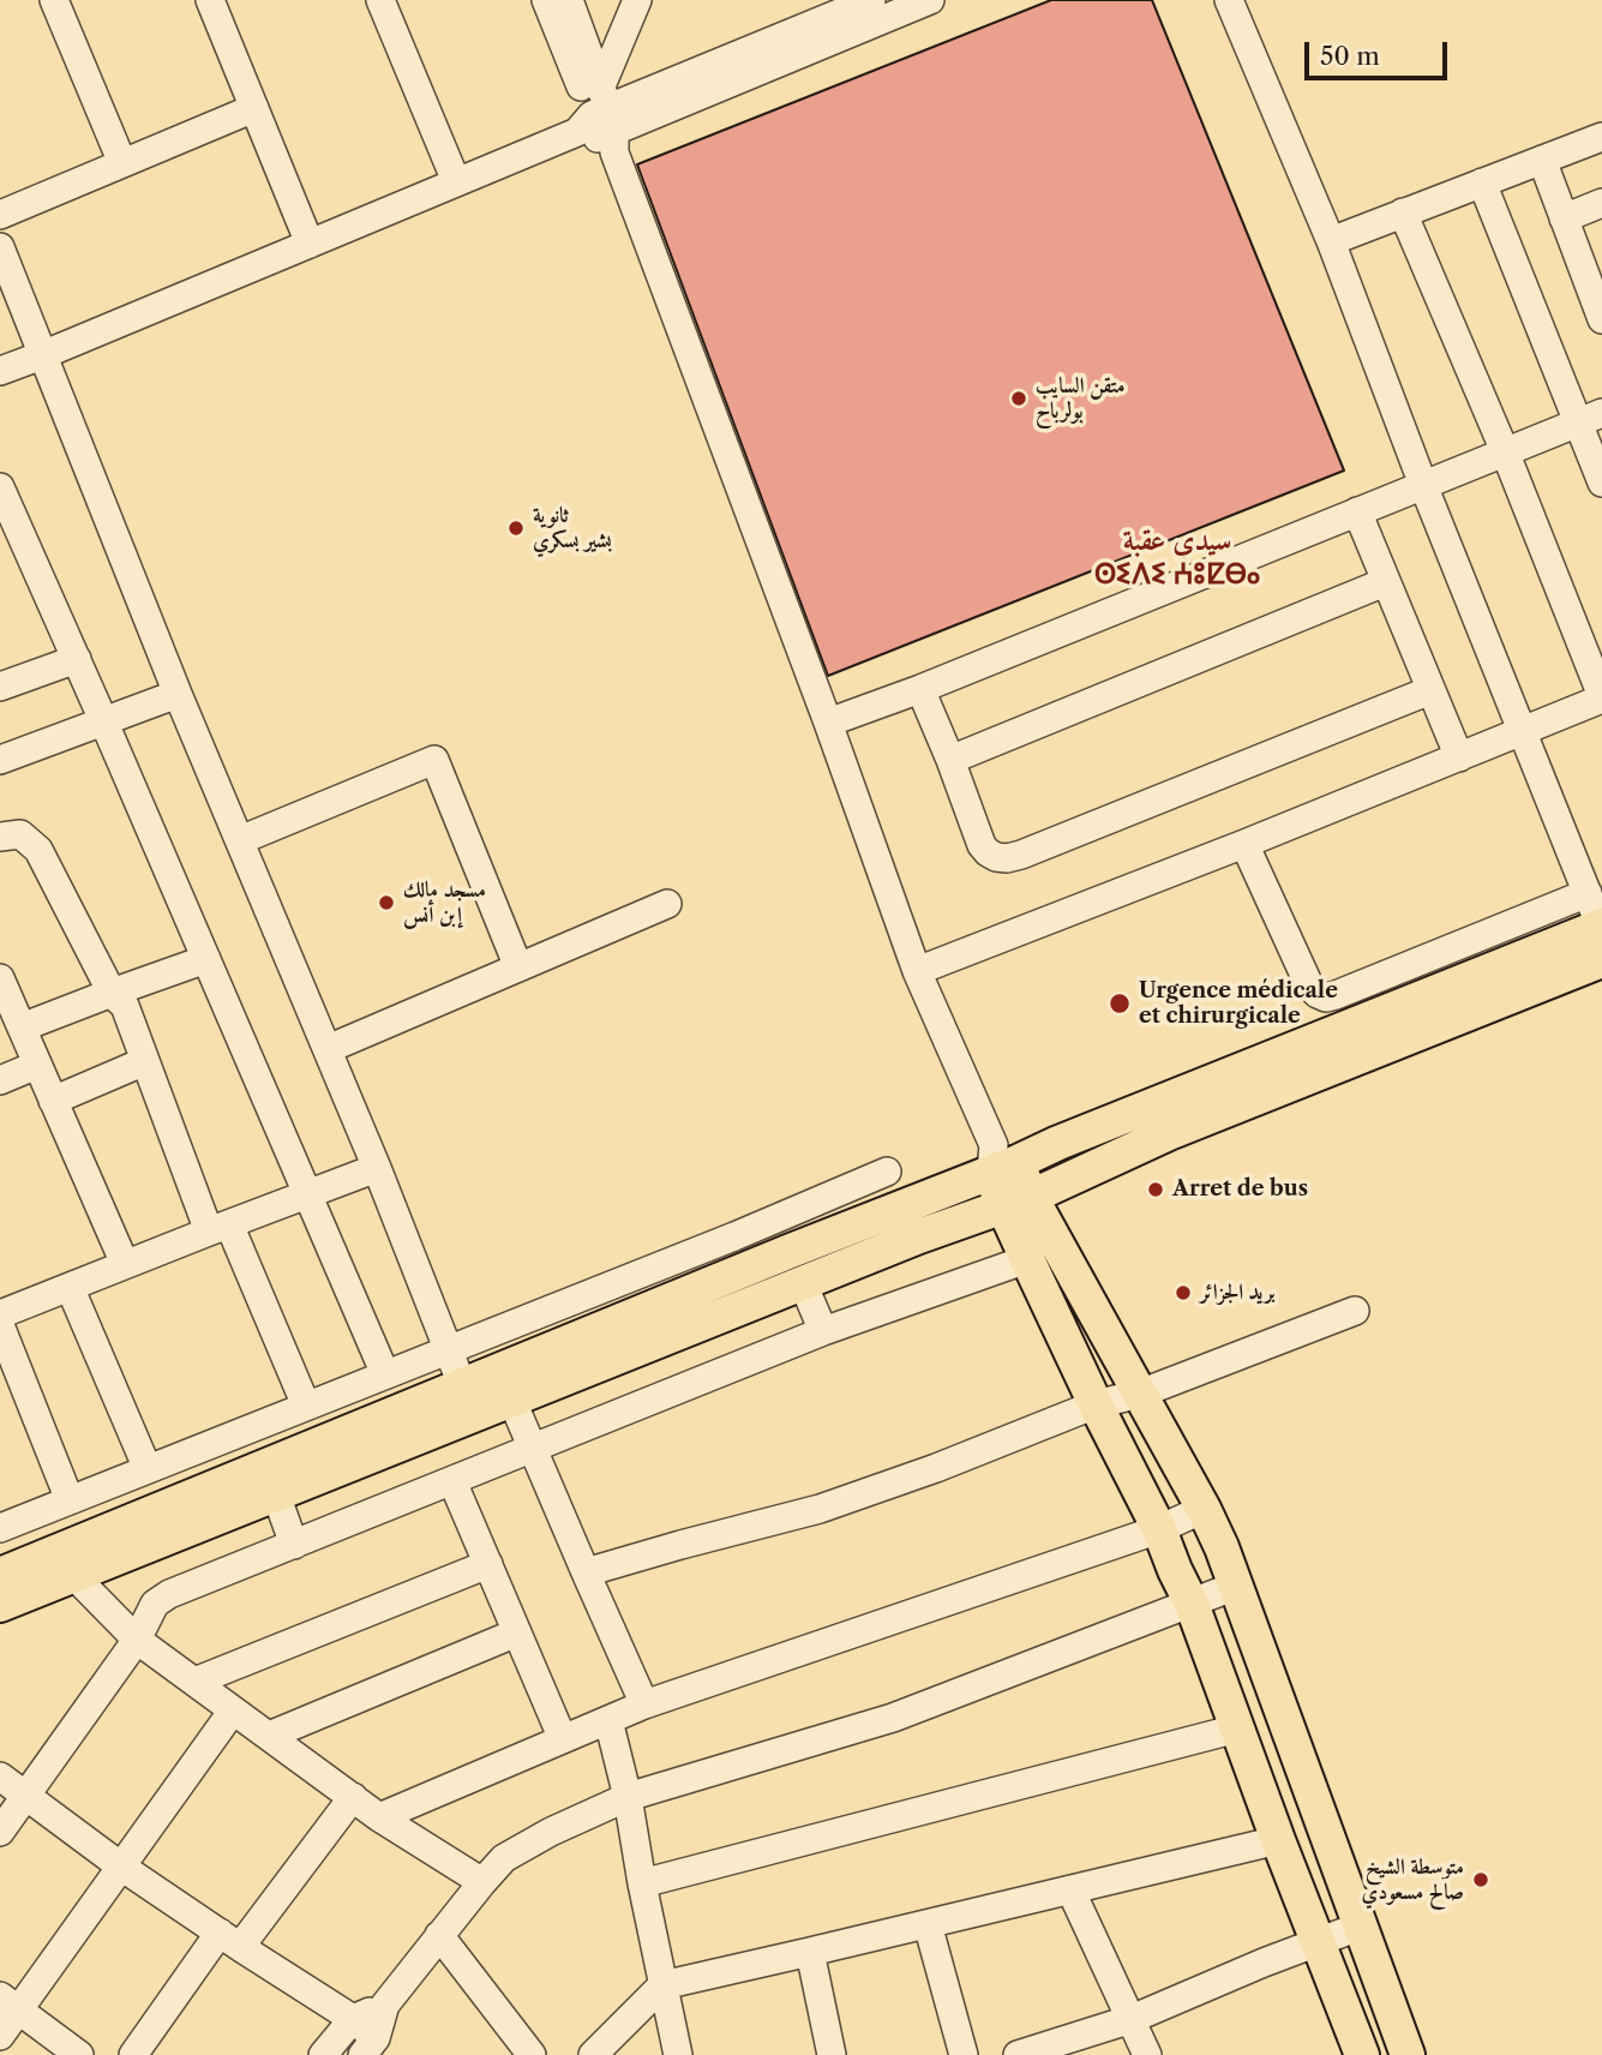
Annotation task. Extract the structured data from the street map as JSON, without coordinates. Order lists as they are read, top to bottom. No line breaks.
{"districts":["سيدي عقبة ⵙⵉⴷⵉ ⵄⵓⵇⴱⴰ"],"places":["متقن السايب بولرباح","ثانوية بشير بسكري","مسجد مالك إبن أنس","Urgence médicale et chirurgicale","Arret de bus","بريد الجزائر","متوسطة الشيخ صالح مسعودي"],"scale_bar":"50 m"}
